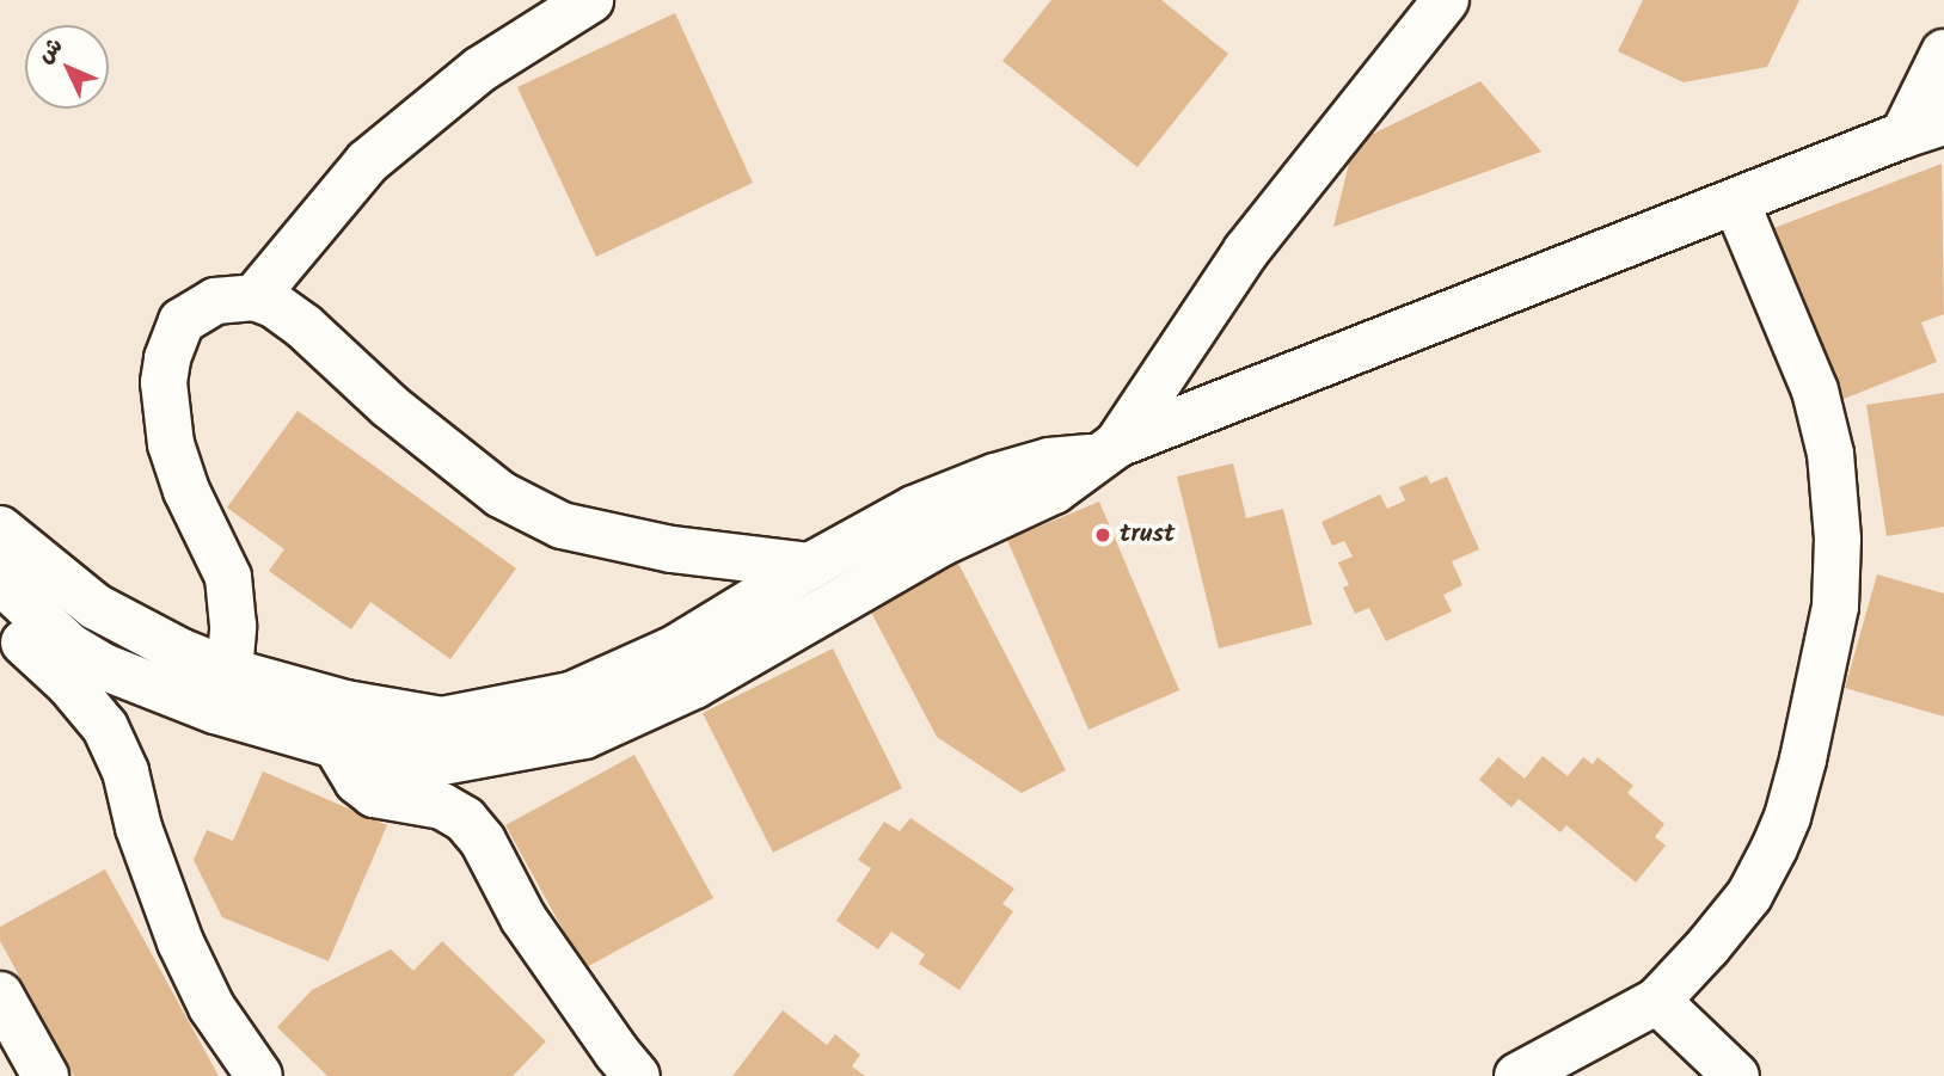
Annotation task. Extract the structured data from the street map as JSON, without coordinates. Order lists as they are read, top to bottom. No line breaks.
{"places":["trust"],"north":"top left"}
